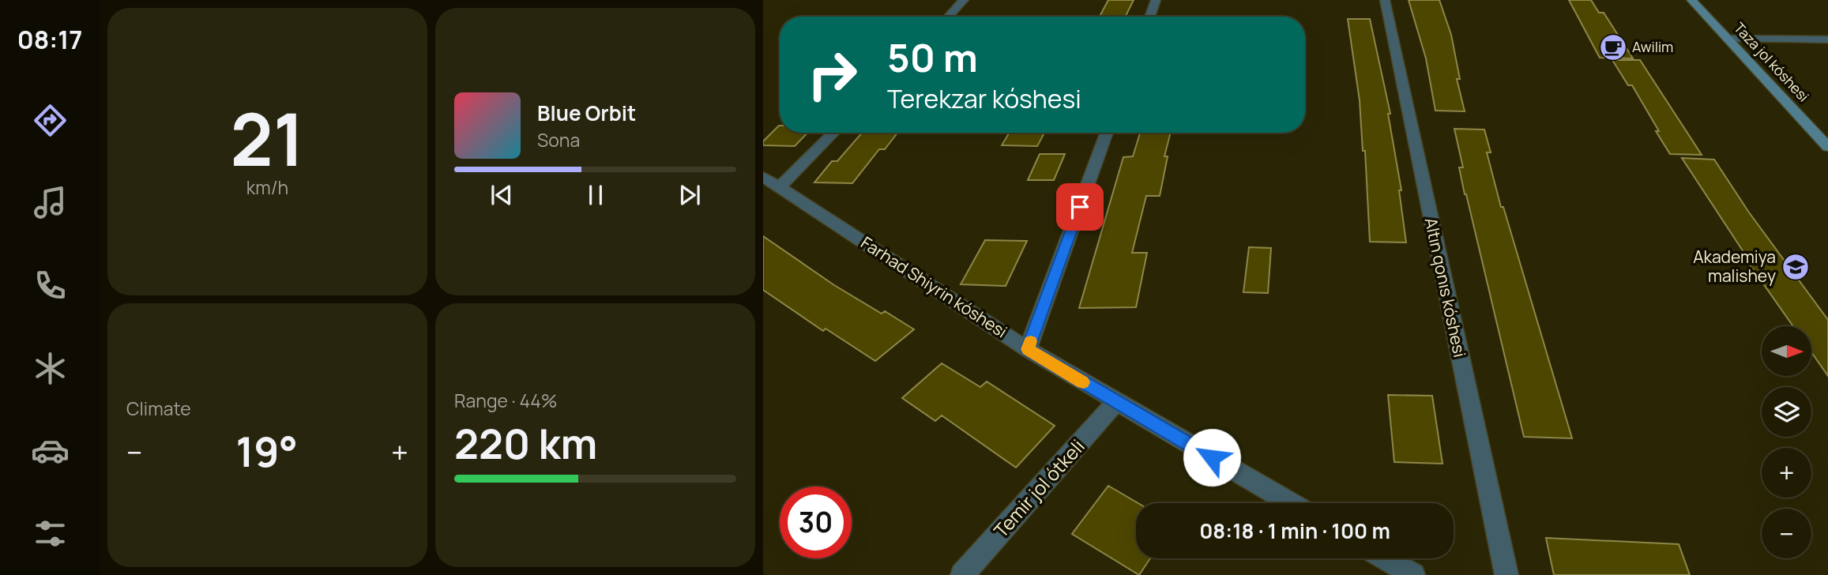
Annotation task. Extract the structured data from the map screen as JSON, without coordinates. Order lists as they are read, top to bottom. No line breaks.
{"streets":{"main road":["Taza jol kóshesi"],"street":["Farhad Shiyrin kóshesi","Altın qonıs kóshesi","Temir jol ótkeli"]},"crossings":[["Farhad Shiyrin kóshesi","Temir jol ótkeli"]],"places":{"cafe":["Awilim"],"school or university":["Akademiya malishey"]},"north":"right","page":{"tabs":"08:17","tile":[["21","km/h"],"Climate",["Range · 44%","220 km"]],"turn":["50 m","Terekzar kóshesi"],"song":["Blue Orbit","Sona"],"map_buttons":["+","−"],"heat":["−","19°","+"],"limit":"30","trip":"08:18 · 1 min · 100 m"}}
